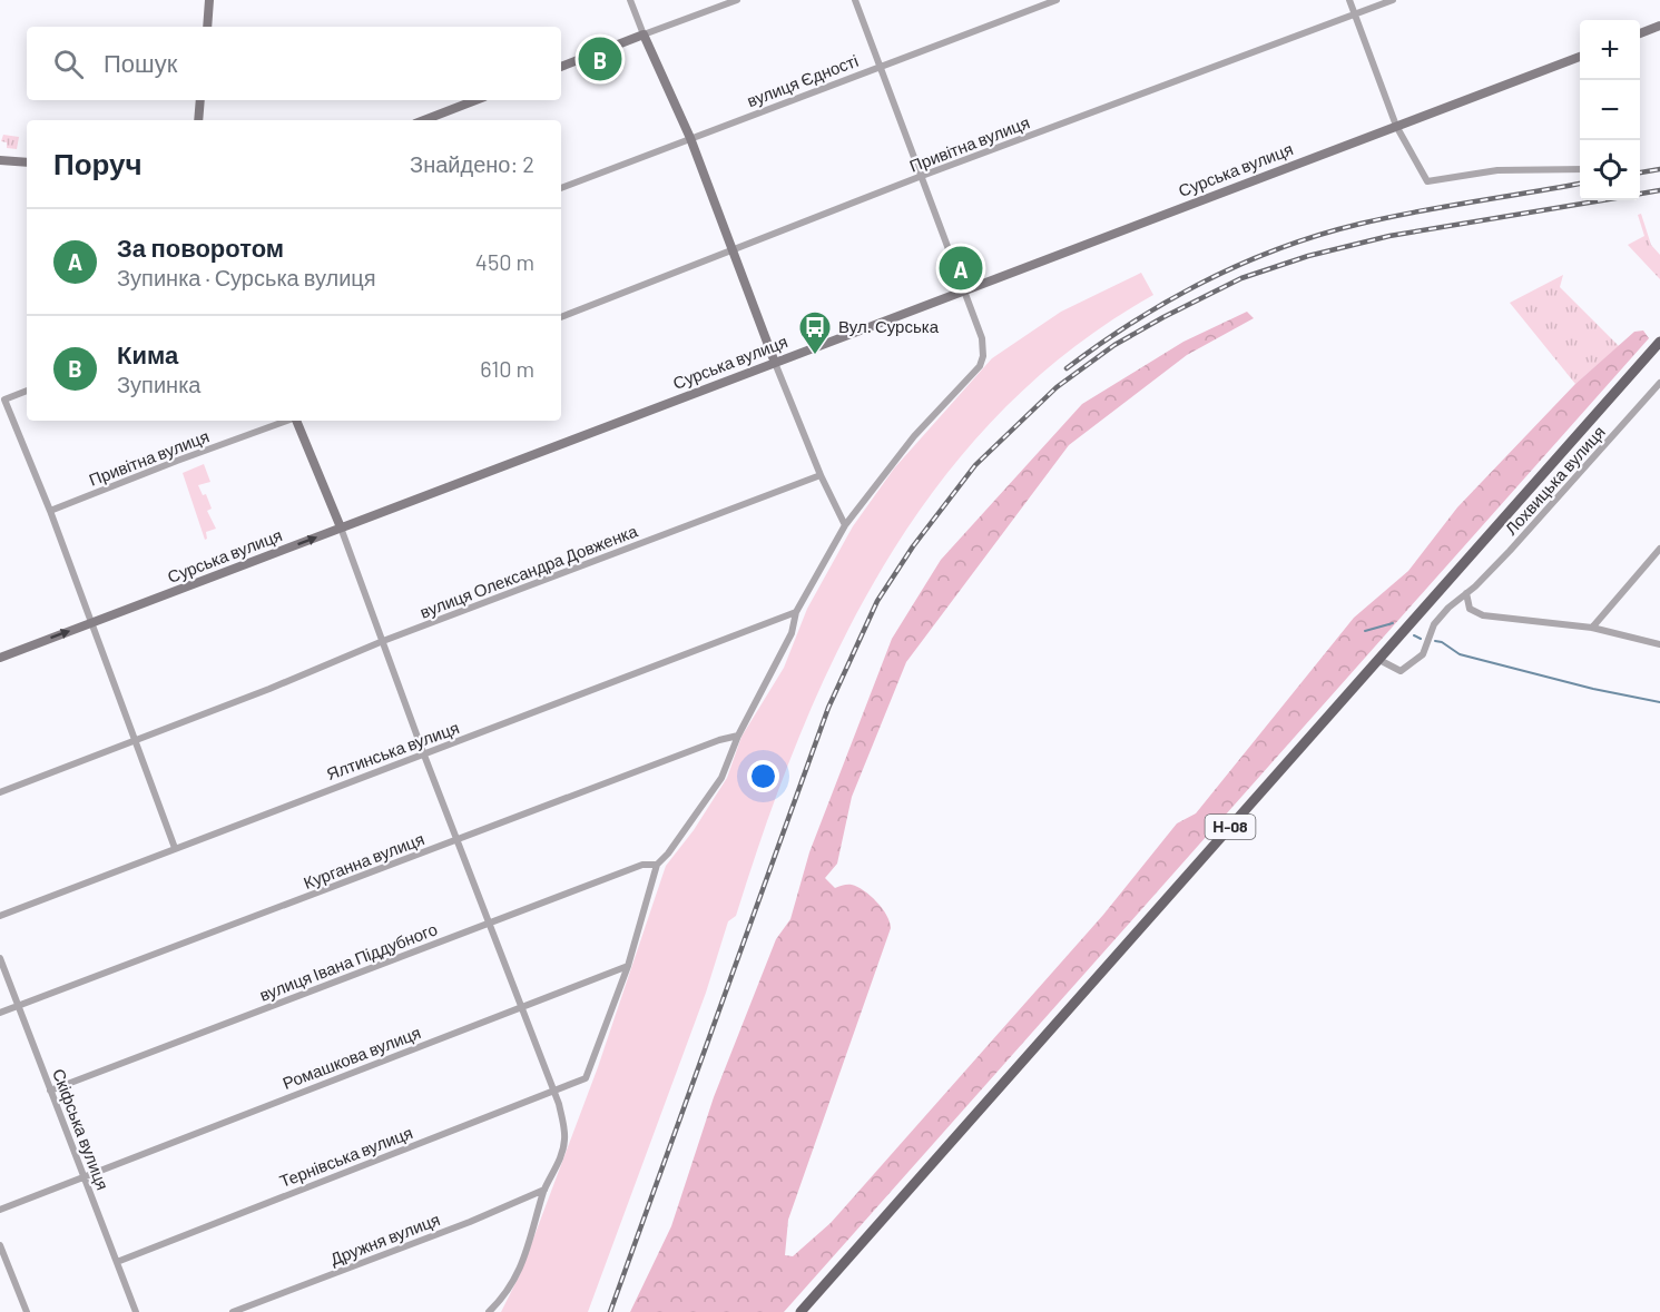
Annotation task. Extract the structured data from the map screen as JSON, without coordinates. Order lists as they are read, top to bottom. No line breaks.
{"streets":{"main road":["Н-08"],"street":["вулиця Єдності","Привітна вулиця","Сурська вулиця","Лохвицька вулиця","вулиця Олександра Довженка","Ялтинська вулиця","Курганна вулиця","вулиця Івана Піддубного","Ромашкова вулиця","Скіфська вулиця","Тернівська вулиця","Дружня вулиця"]},"crossings":[["Лохвицька вулиця","Н-08"],["Курганна вулиця","Скіфська вулиця"],["вулиця Івана Піддубного","Скіфська вулиця"],["Ромашкова вулиця","Скіфська вулиця"],["Ромашкова вулиця","Тернівська вулиця"],["Скіфська вулиця","Тернівська вулиця"]],"places":{"bus stop":["Вул. Сурська"]},"page":{"map_buttons":["+","−"],"search":"Пошук","pins":["B","A"],"heading":["Поруч","Знайдено: 2"],"list":[{"mark":"A","name":"За поворотом","note":"Зупинка · Сурська вулиця","value":"450 m"},{"mark":"B","name":"Кима","note":"Зупинка","value":"610 m"}]}}
